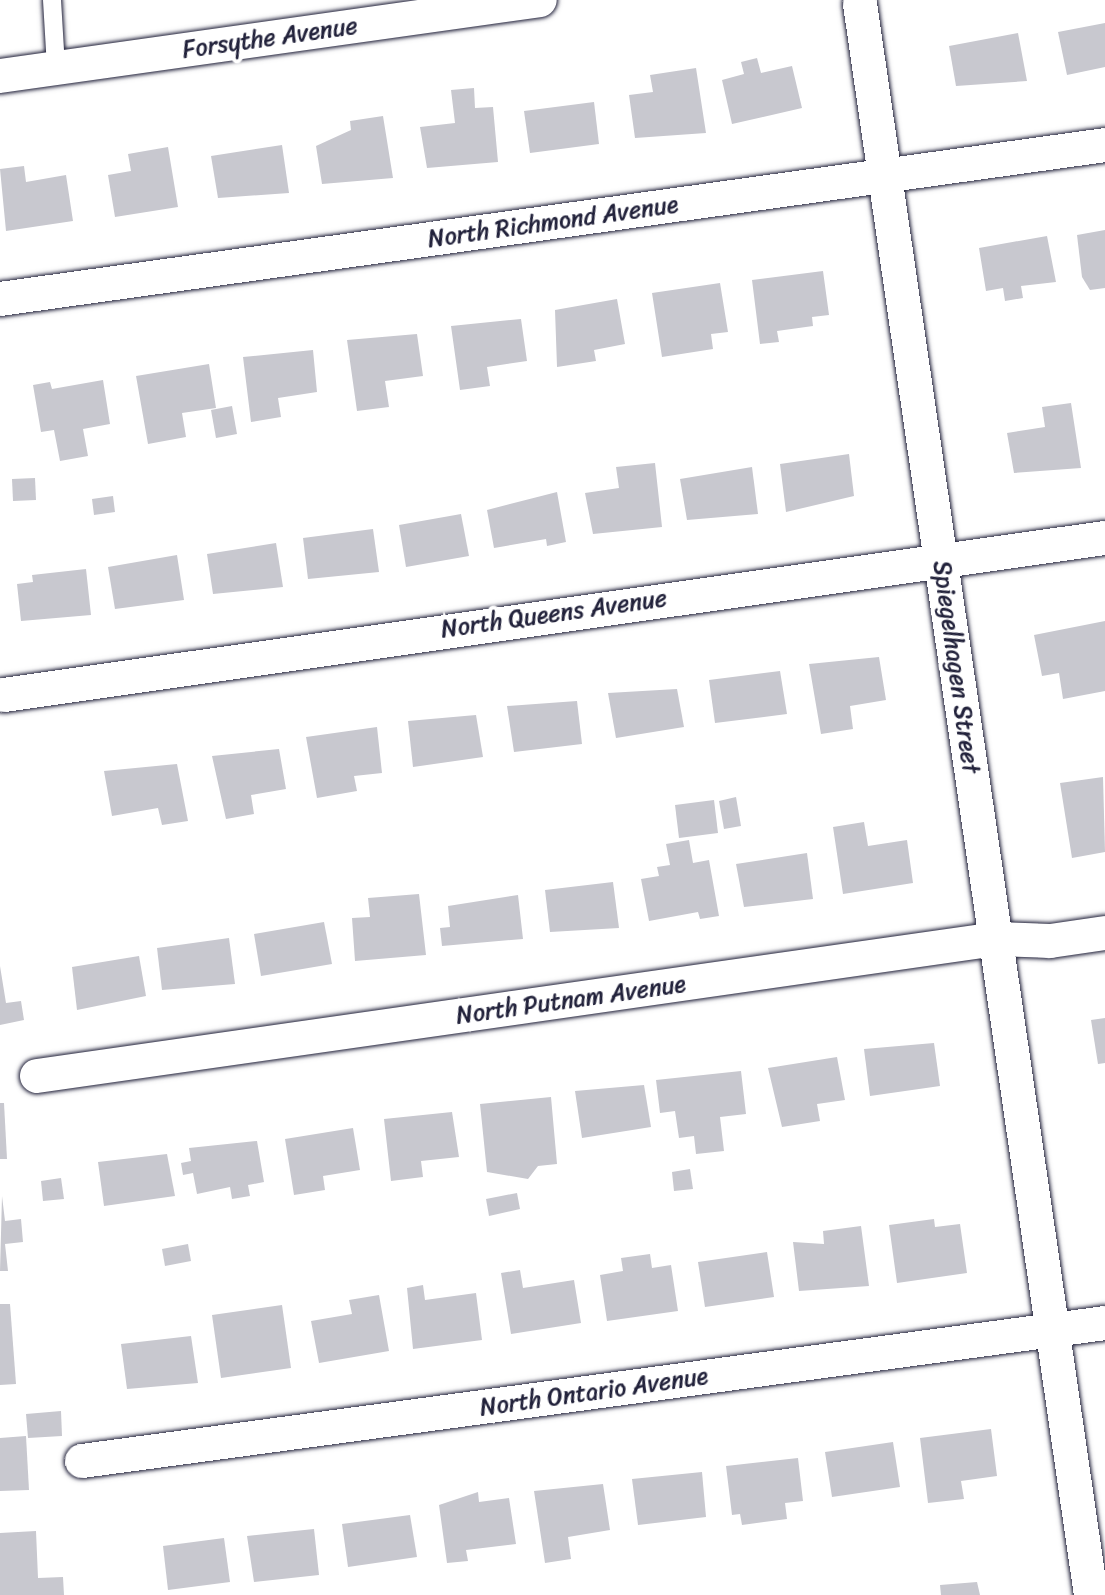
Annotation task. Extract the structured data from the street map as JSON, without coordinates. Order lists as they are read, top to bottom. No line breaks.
{"streets":{"street":["Forsythe Avenue","North Richmond Avenue","North Queens Avenue","Spiegelhagen Street","North Putnam Avenue","North Ontario Avenue"]},"crossings":[["North Richmond Avenue","Spiegelhagen Street"],["North Queens Avenue","Spiegelhagen Street"],["Spiegelhagen Street","North Putnam Avenue"],["Spiegelhagen Street","North Ontario Avenue"]]}
